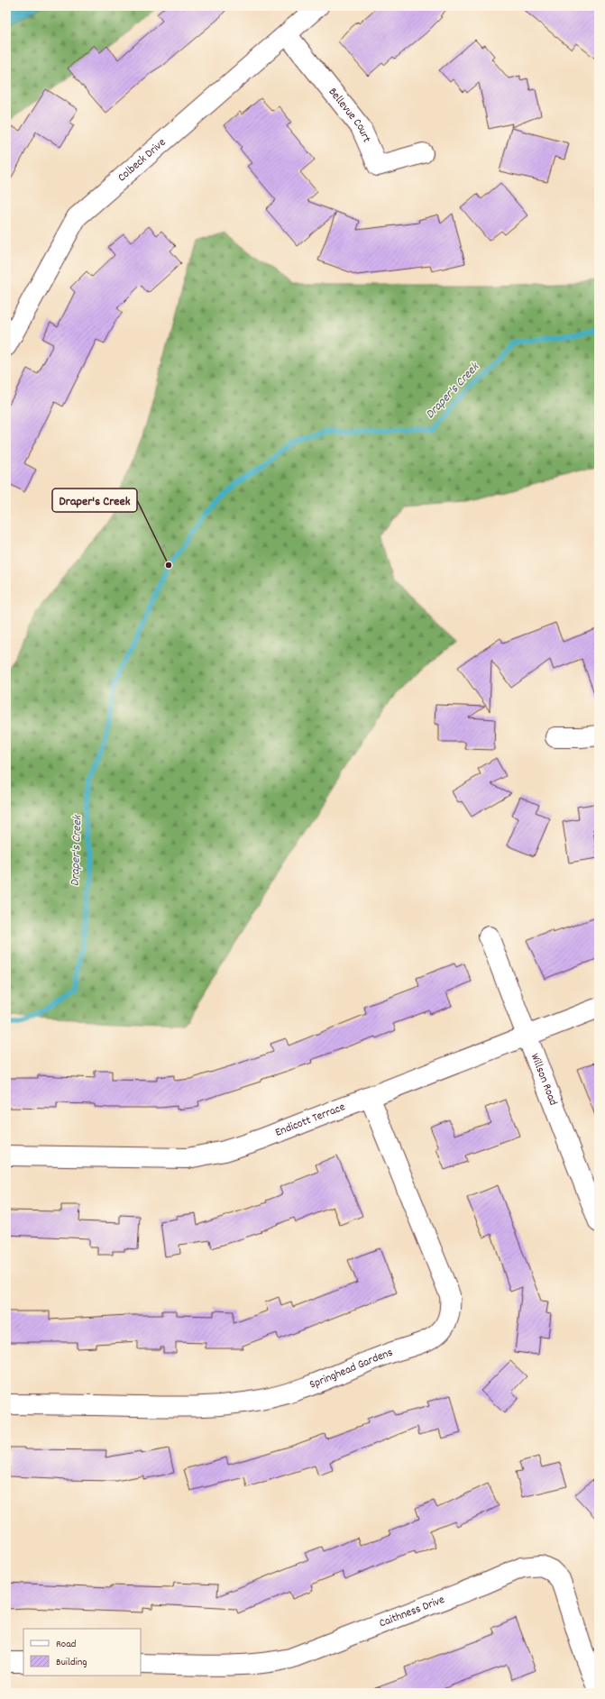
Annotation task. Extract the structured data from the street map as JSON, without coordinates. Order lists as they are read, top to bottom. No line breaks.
{"streets":{"street":["Bellevue Court","Colbeck Drive","Willson Road","Endicott Terrace","Springhead Gardens","Caithness Drive"]},"crossings":[["Bellevue Court","Colbeck Drive"],["Willson Road","Endicott Terrace"],["Endicott Terrace","Springhead Gardens"]],"water":["Draper's Creek"],"places":["Draper's Creek"],"legend":["Road","Building"]}
